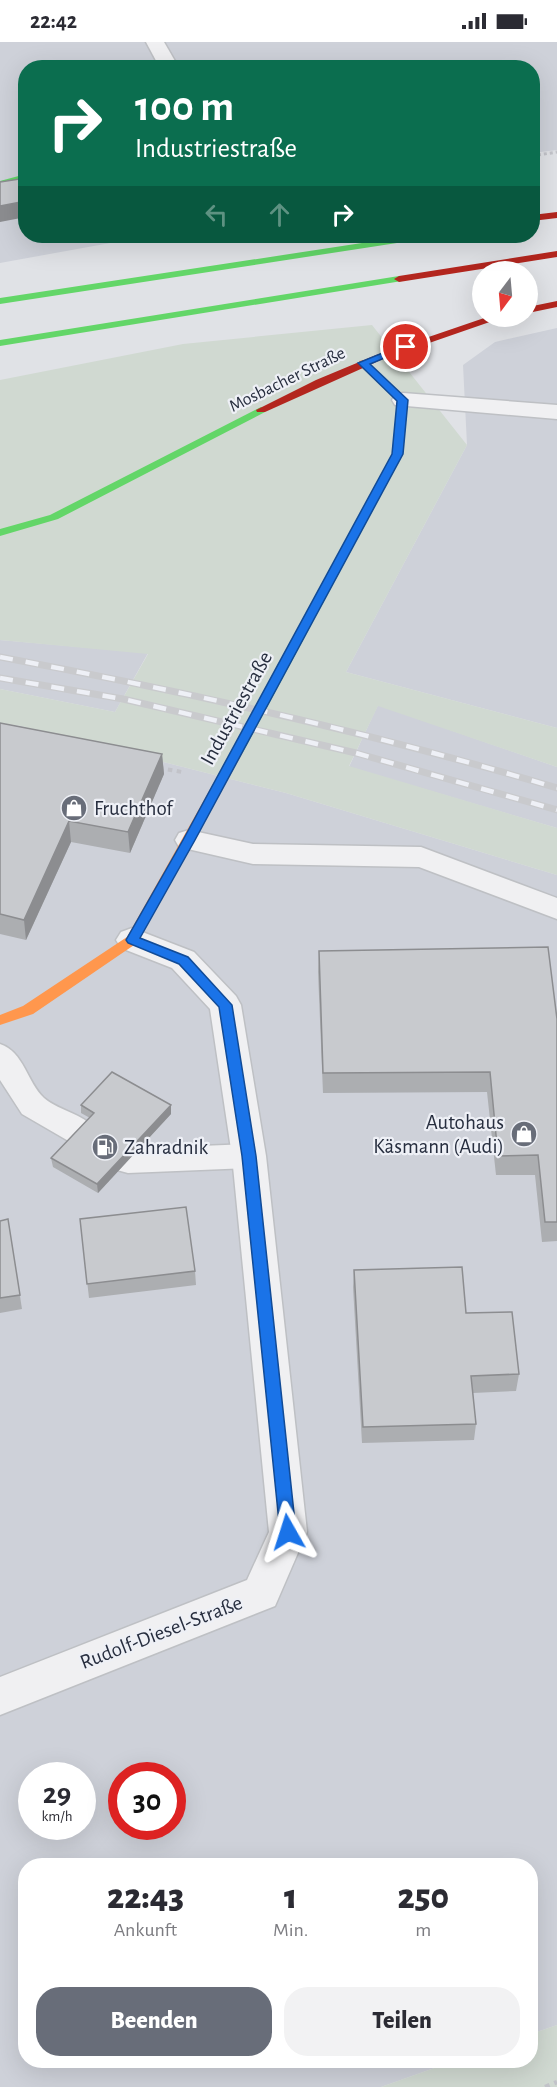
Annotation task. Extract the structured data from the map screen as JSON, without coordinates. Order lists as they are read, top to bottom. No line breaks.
{"streets":{"main road":["Mosbacher Straße","Industriestraße"],"street":["Rudolf-Diesel-Straße"]},"crossings":[["Industriestraße","Rudolf-Diesel-Straße"]],"places":{"shop":["Fruchthof","Autohaus Käsmann (Audi)"],"fuel station":["Zahradnik"]},"north":"bottom","page":{"status":"22:42","turn":["100 m","Industriestraße"],"speed":"29 km/h","limit":"30","eta":["22:43","Ankunft","1","Min.","250","m"],"buttons":["Beenden","Teilen"]}}
